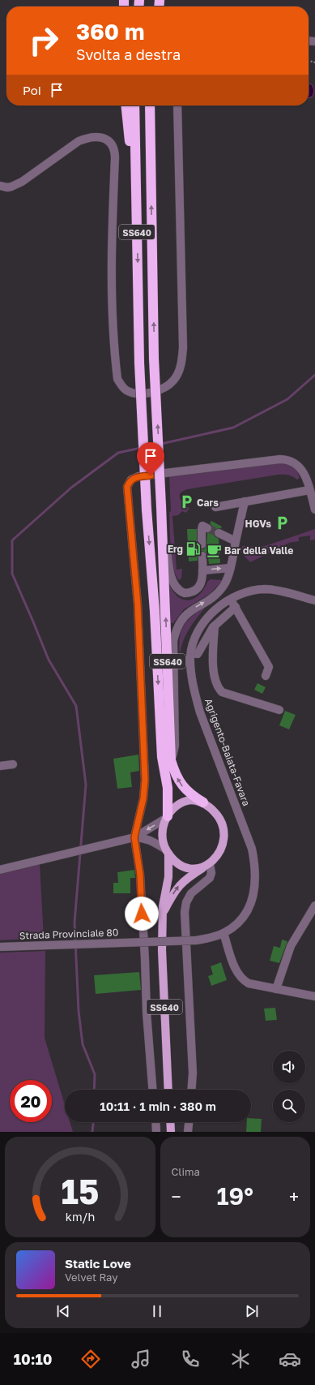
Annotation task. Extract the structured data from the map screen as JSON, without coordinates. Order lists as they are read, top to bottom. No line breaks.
{"streets":{"highway":["SS640"],"street":["Agrigento-Baiata-Favara","Strada Provinciale 80"]},"crossings":[["Agrigento-Baiata-Favara","Strada Provinciale 80"]],"places":{"parking":["Cars","HGVs"],"fuel station":["Erg"],"cafe":["Bar della Valle"]},"page":{"turn":["360 m","Svolta a destra"],"then":"Poi","limit":"20","trip":"10:11 · 1 min · 380 m","tile":"Clima","heat":["−","19°","+"],"song":["Static Love","Velvet Ray"],"tabs":"10:10","gauge":["15","km/h"]}}
